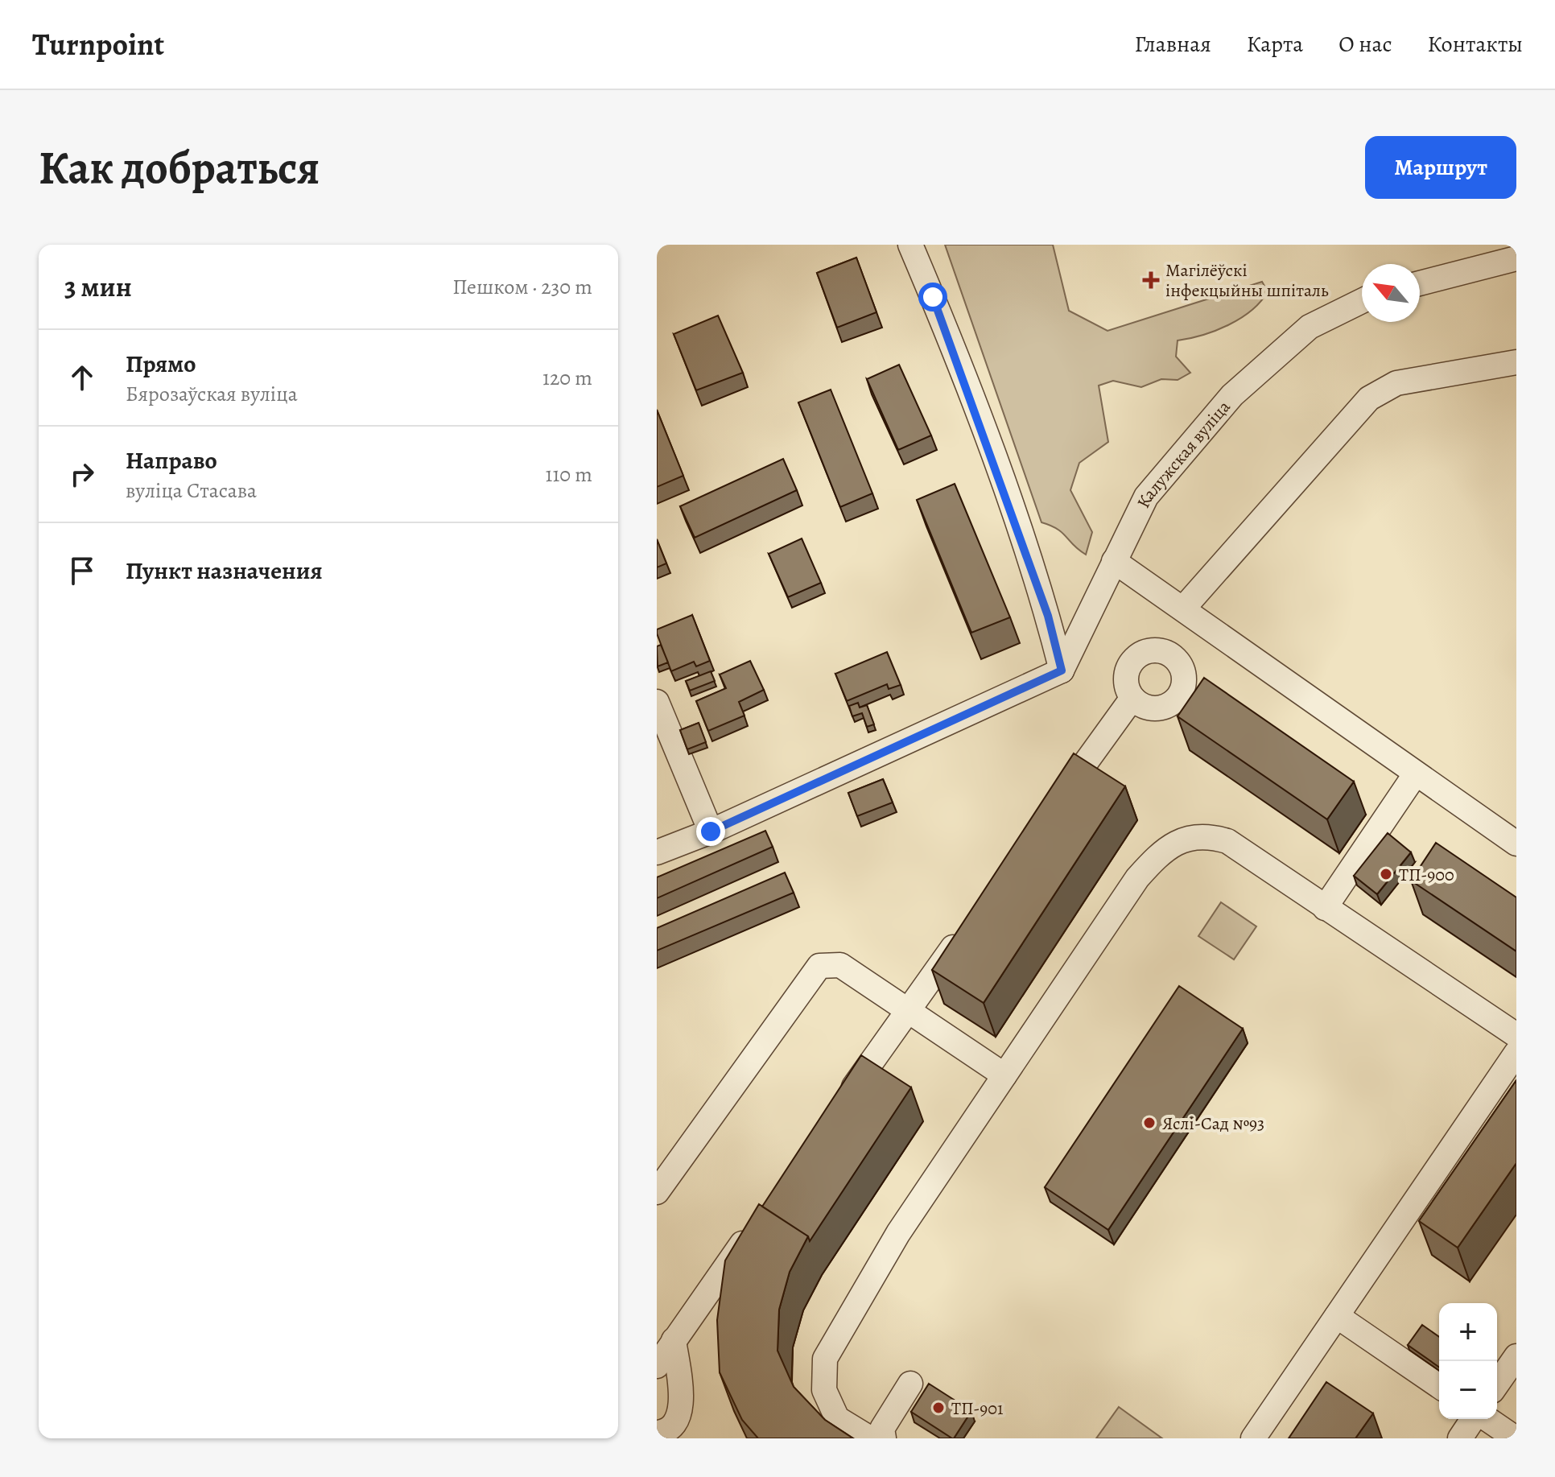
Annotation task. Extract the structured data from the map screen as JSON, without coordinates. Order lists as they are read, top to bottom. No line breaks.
{"streets":{"street":["Калужская вуліца"]},"places":{"health":["Магілёўскі інфекцыйны шпіталь"],"other":["ТП-900","Яслі-Сад №93","ТП-901"]},"north":"top left","page":{"header":"Turnpoint","nav":["Главная","Карта","О нас","Контакты"],"buttons":"Маршрут","title":"Как добраться","heading":["3 мин","Пешком · 230 m"],"list":[["Прямо","Бярозаўская вуліца","120 m"],["Направо","вуліца Стасава","110 m"],"Пункт назначения"],"map_buttons":["+","−"]}}
